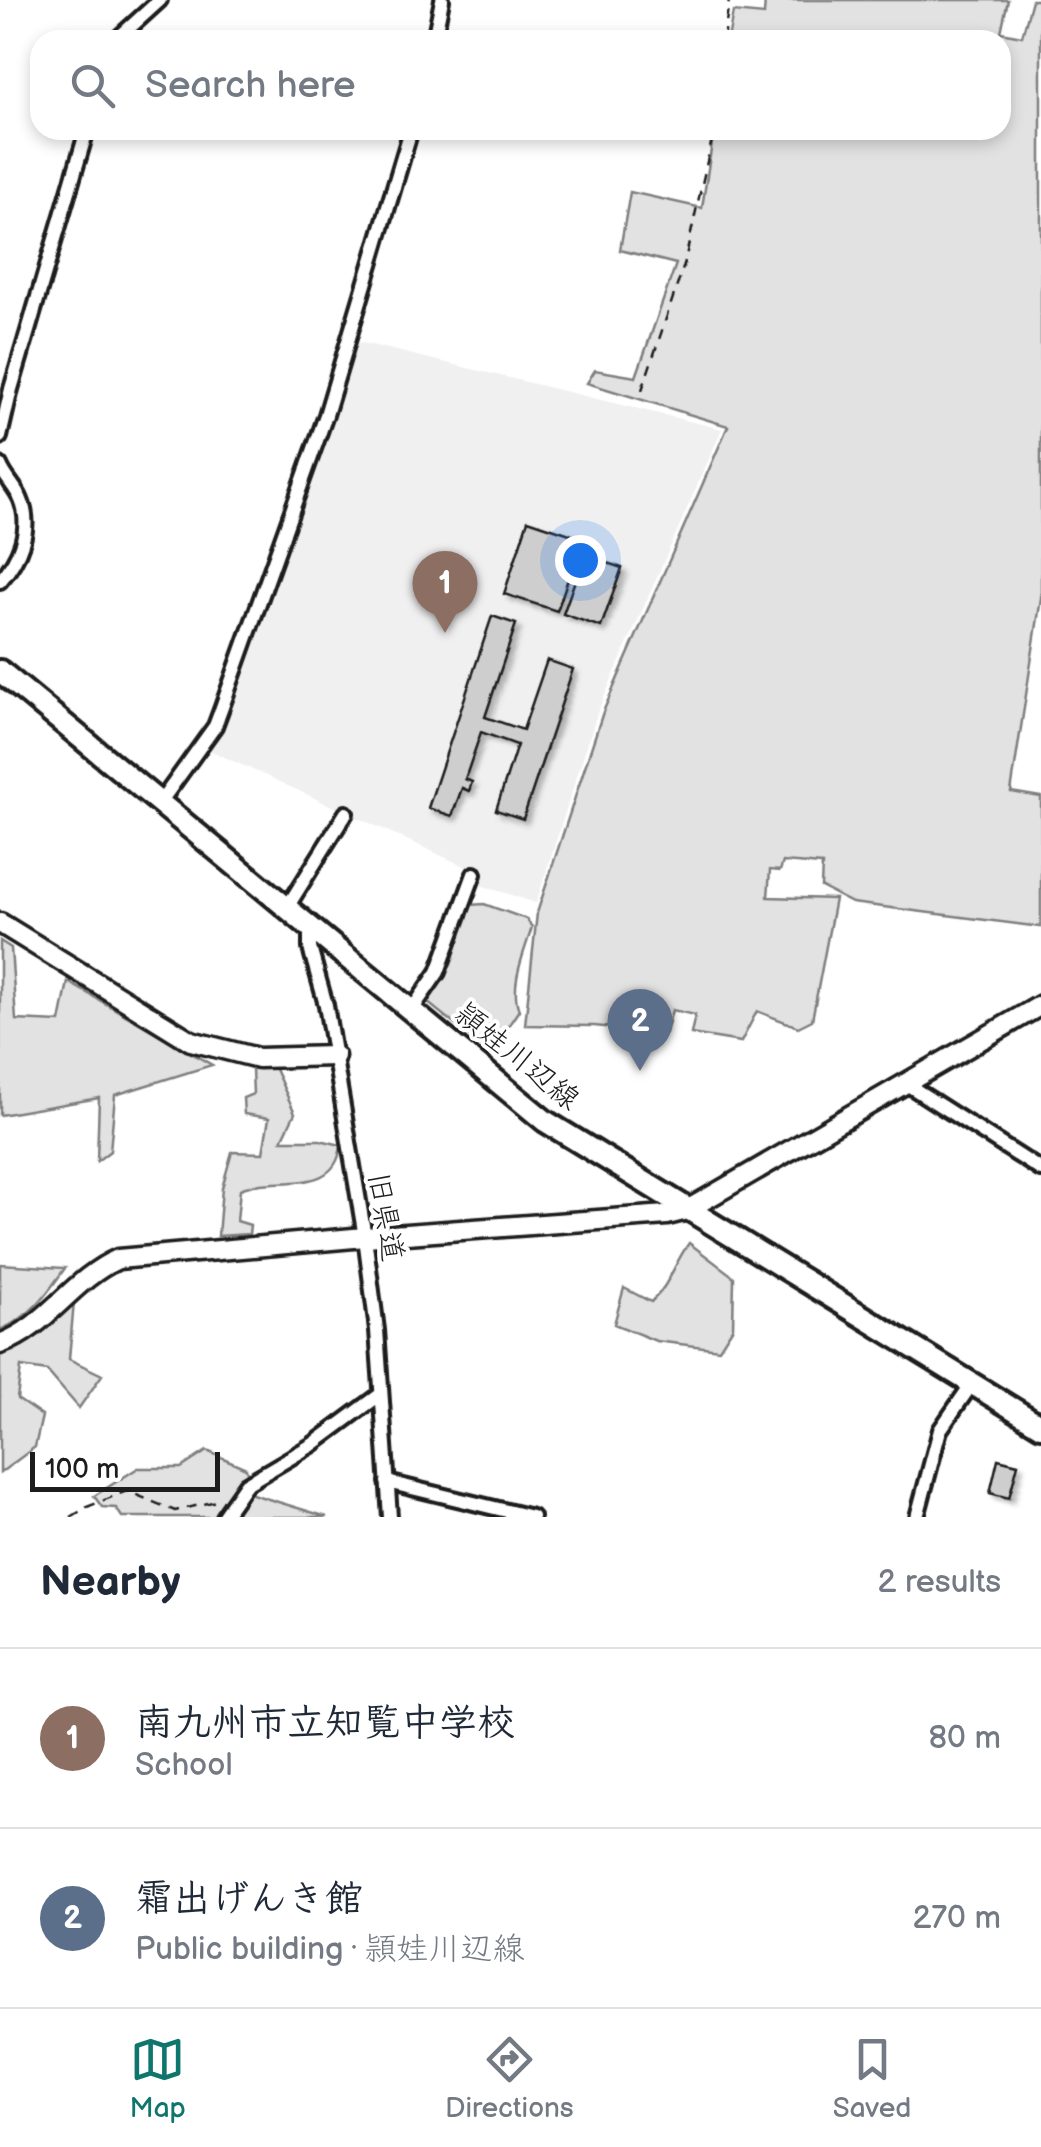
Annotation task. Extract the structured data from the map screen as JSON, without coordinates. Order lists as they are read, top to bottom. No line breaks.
{"streets":{"main road":["頴娃川辺線"],"street":["旧県道"]},"crossings":[["頴娃川辺線","旧県道"]],"scale_bar":"100 m","page":{"search":"Search here","pins":["1","2"],"scale":"100 m","heading":["Nearby","2 results"],"list":[{"mark":"1","name":"南九州市立知覧中学校","note":"School","value":"80 m"},{"mark":"2","name":"霜出げんき館","note":"Public building · 頴娃川辺線","value":"270 m"}],"nav":["Map","Directions","Saved"]}}
